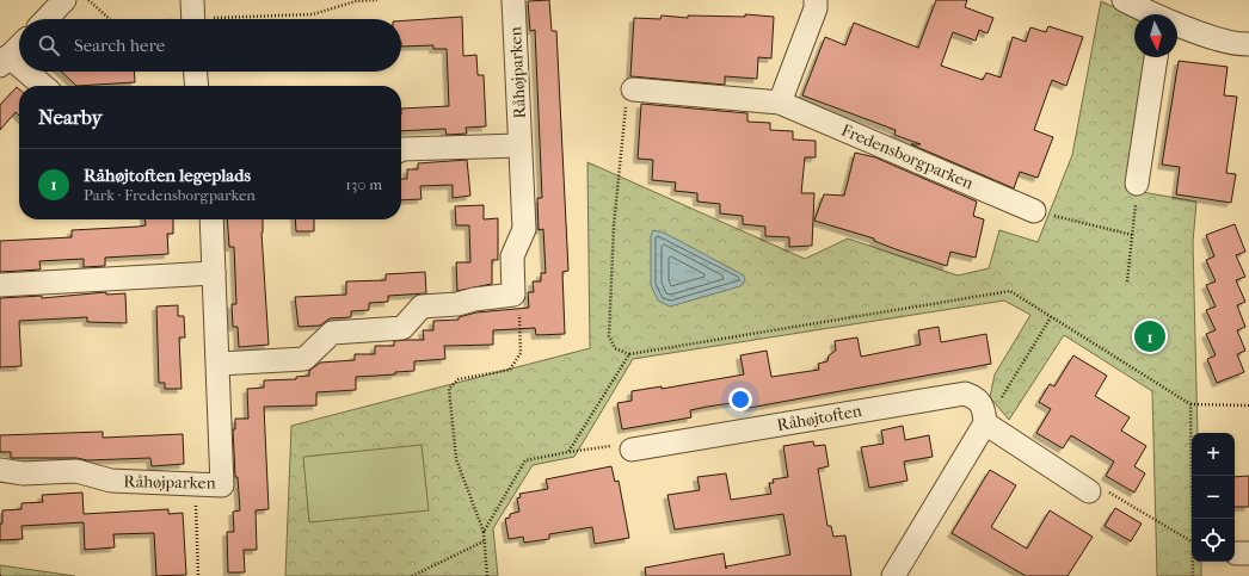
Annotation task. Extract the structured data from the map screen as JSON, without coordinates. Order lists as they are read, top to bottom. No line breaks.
{"streets":{"street":["Råhøjparken","Fredensborgparken","Råhøjtoften"]},"north":"bottom","page":{"search":"Search here","heading":"Nearby","list":[{"mark":"1","name":"Råhøjtoften legeplads","note":"Park · Fredensborgparken","value":"130 m"}],"pins":"1","map_buttons":["+","−"]}}
